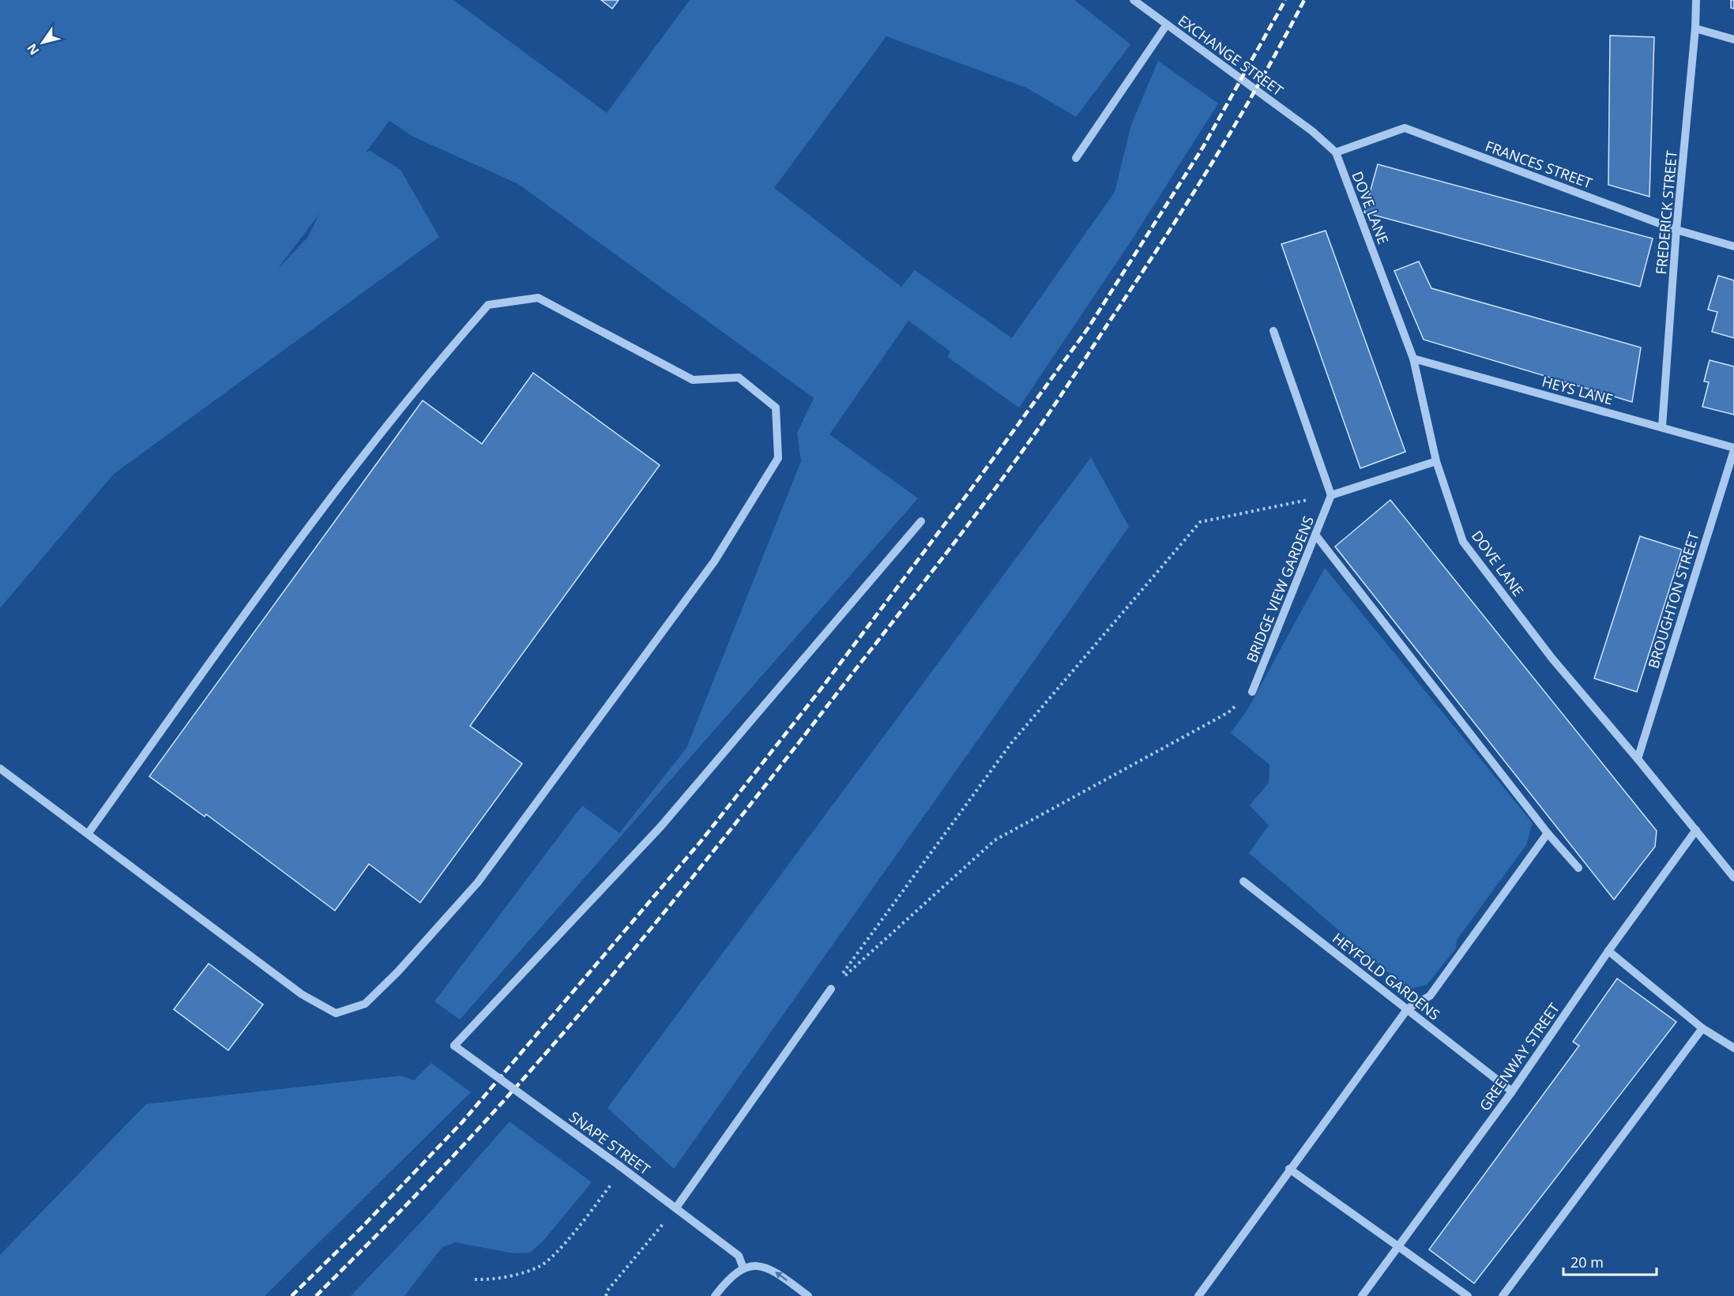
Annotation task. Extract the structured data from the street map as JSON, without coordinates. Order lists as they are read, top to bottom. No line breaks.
{"streets":{"street":["EXCHANGE STREET","FRANCES STREET","DOVE LANE","FREDERICK STREET","HEYS LANE","BRIDGE VIEW GARDENS","BROUGHTON STREET","HEYFOLD GARDENS","GREENWAY STREET","SNAPE STREET"]},"crossings":[["EXCHANGE STREET","DOVE LANE"],["FRANCES STREET","DOVE LANE"],["FRANCES STREET","FREDERICK STREET"],["DOVE LANE","HEYS LANE"],["DOVE LANE","BROUGHTON STREET"],["DOVE LANE","GREENWAY STREET"],["FREDERICK STREET","HEYS LANE"],["HEYS LANE","BROUGHTON STREET"],["HEYFOLD GARDENS","GREENWAY STREET"]],"scale_bar":"20 m","north":"bottom left"}
